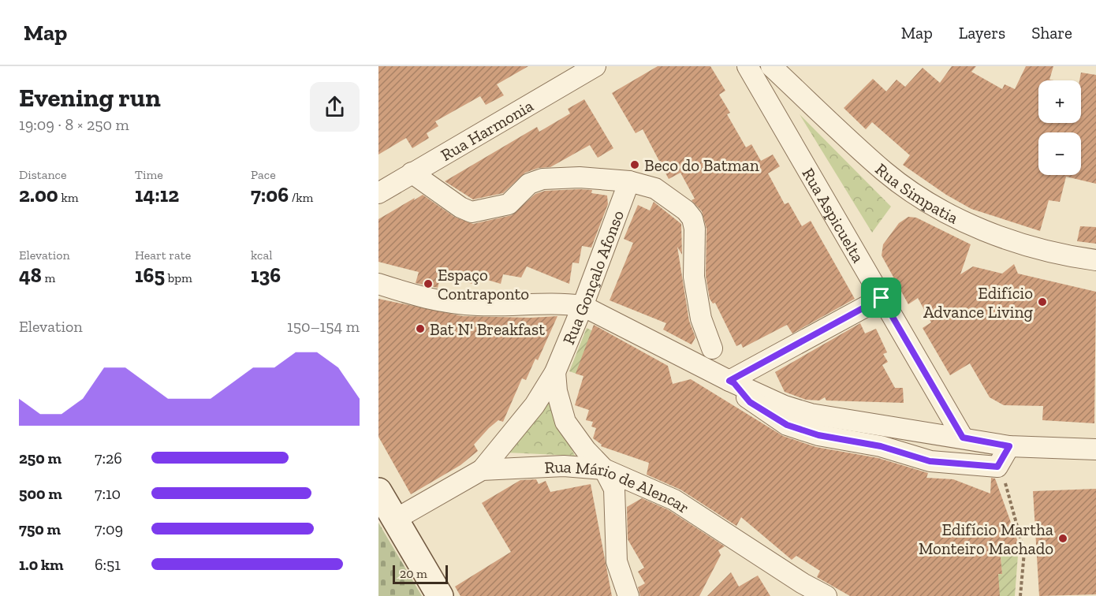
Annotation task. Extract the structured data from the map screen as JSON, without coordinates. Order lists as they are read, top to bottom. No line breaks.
{"streets":{"street":["Rua Harmonia","Rua Simpatia","Rua Aspicuelta","Rua Gonçalo Afonso","Rua Mário de Alencar"]},"crossings":[["Rua Gonçalo Afonso","Rua Mário de Alencar"]],"places":["Beco do Batman","Espaço Contraponto","Edifício Advance Living","Bat N' Breakfast","Edifício Martha Monteiro Machado"],"scale_bar":"20 m","page":{"header":"Map","nav":["Map","Layers","Share"],"heading":["Evening run","19:09 · 8 × 250 m"],"map_buttons":["+","−"],"stats":[["Distance","2.00 km"],["Time","14:12"],["Pace","7:06 /km"],["Elevation","48 m"],["Heart rate","165 bpm"],["kcal","136"]],"chart":["Elevation","150–154 m"],"list":[{"name":"250 m","note":"7:26"},{"name":"500 m","note":"7:10"},{"name":"750 m","note":"7:09"},{"name":"1.0 km","note":"6:51"}],"scale":"20 m"}}
